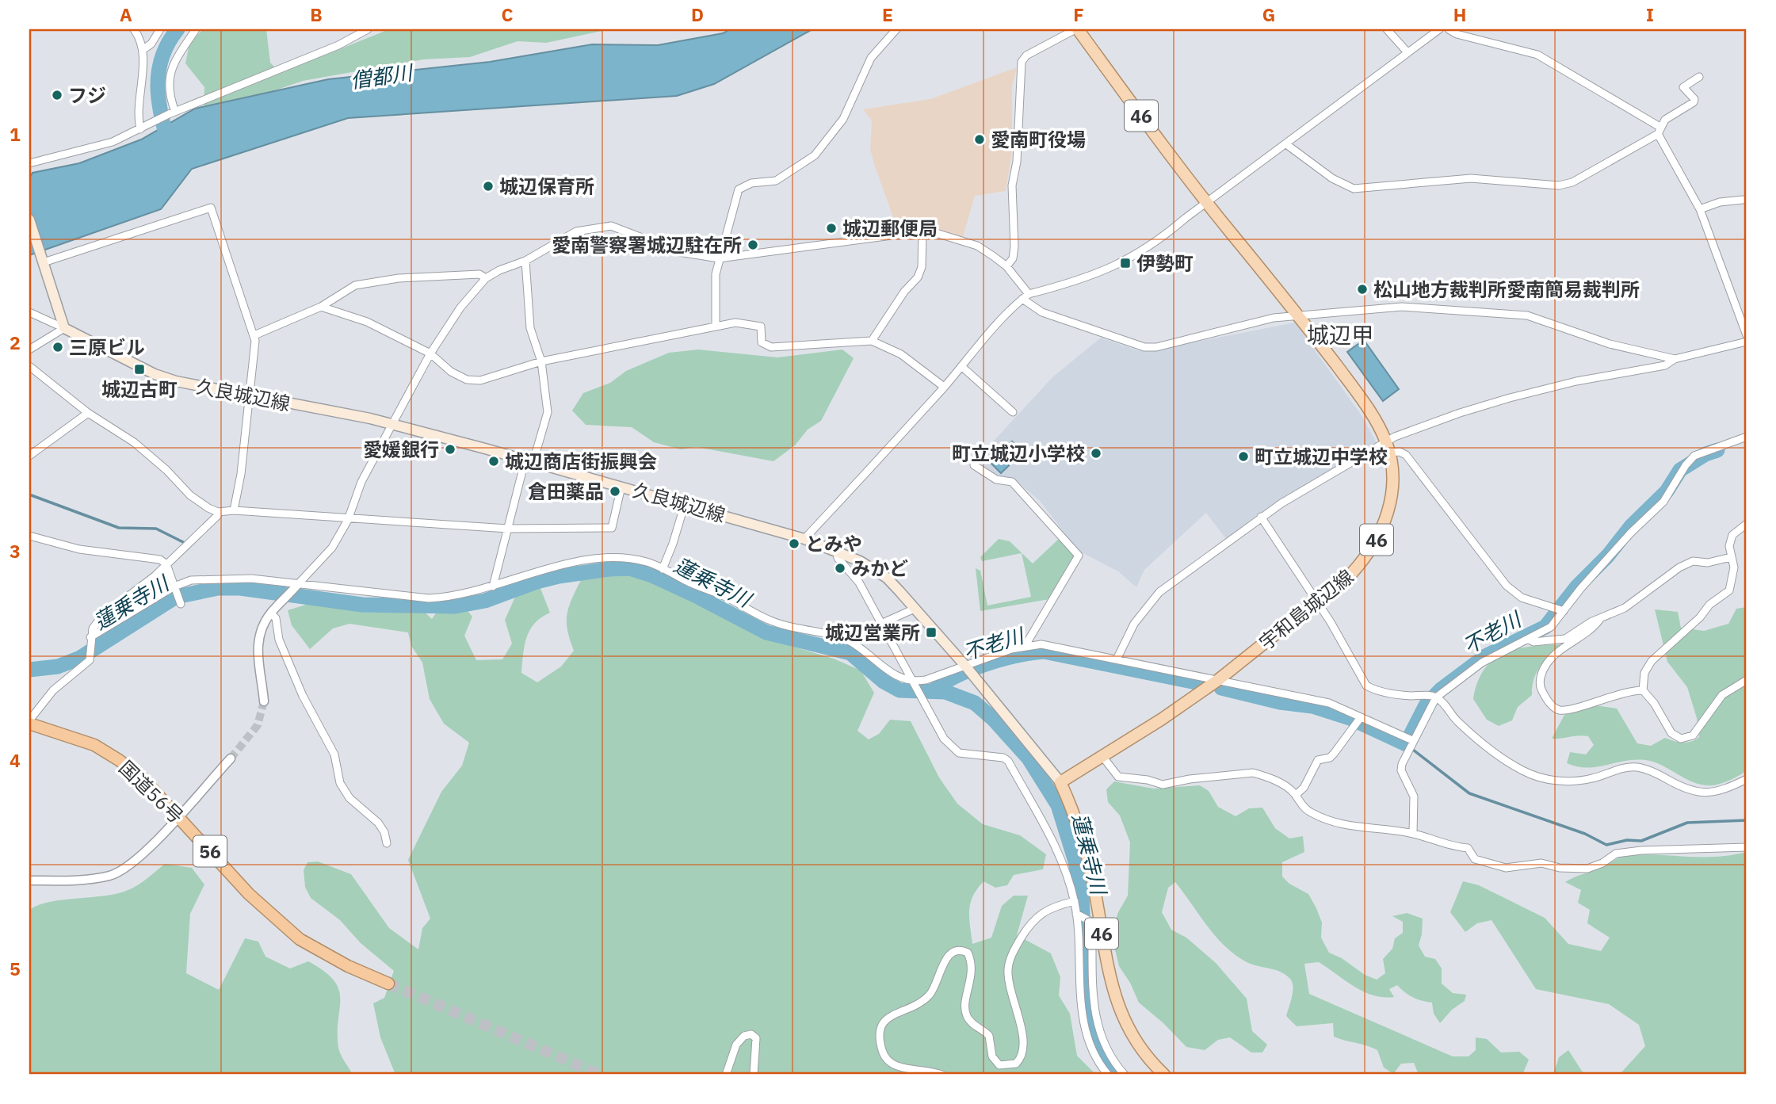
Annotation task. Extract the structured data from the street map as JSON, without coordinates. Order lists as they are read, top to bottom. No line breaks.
{"streets":{"highway":["国道56号","56"],"main road":["46","久良城辺線","宇和島城辺線"]},"crossings":[["46","久良城辺線"],["46","宇和島城辺線"],["久良城辺線","宇和島城辺線"]],"districts":["城辺甲"],"water":["僧都川","蓮乗寺川","不老川"],"places":{"other":["フジ","愛南町役場","城辺保育所","城辺郵便局","愛南警察署城辺駐在所","松山地方裁判所愛南簡易裁判所","三原ビル","愛媛銀行","町立城辺小学校","町立城辺中学校","城辺商店街振興会","倉田薬品","とみや","みかど"],"transit":["伊勢町","城辺古町","城辺営業所"]},"grid":{"columns":["A","B","C","D","E","F","G","H","I"],"rows":["1","2","3","4","5"]}}
